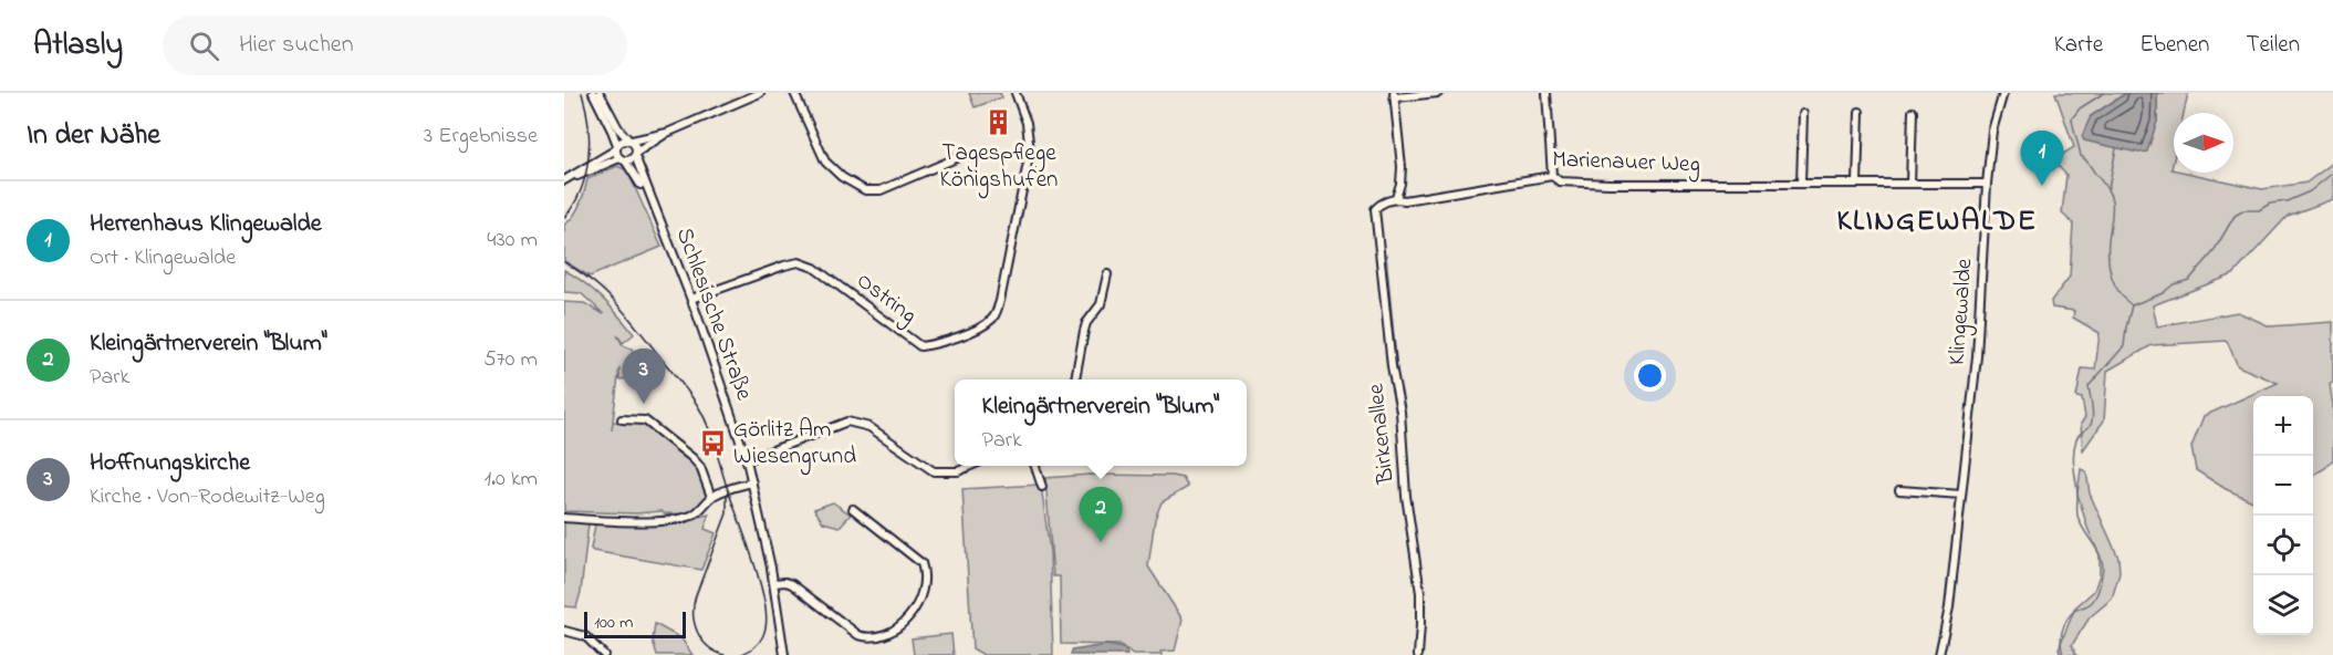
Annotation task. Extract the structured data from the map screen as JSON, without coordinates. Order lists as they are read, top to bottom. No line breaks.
{"streets":{"street":["Marienauer Weg","Ostring","Klingewalde","Schlesische Straße","Birkenallee"]},"crossings":[["Marienauer Weg","Klingewalde"],["Marienauer Weg","Birkenallee"],["Ostring","Schlesische Straße"]],"districts":["KLINGEWALDE"],"places":{"building":["Tagespflege Königshufen"],"bus stop":["Görlitz Am Wiesengrund"]},"scale_bar":"100 m","north":"right","page":{"header":"Atlasly","search":"Hier suchen","nav":["Karte","Ebenen","Teilen"],"heading":["In der Nähe","3 Ergebnisse"],"pins":["1","3","2"],"list":[{"mark":"1","name":"Herrenhaus Klingewalde","note":"Ort · Klingewalde","value":"430 m"},{"mark":"2","name":"Kleingärtnerverein \"Blum\"","note":"Park","value":"570 m"},{"mark":"3","name":"Hoffnungskirche","note":"Kirche · Von-Rodewitz-Weg","value":"1.0 km"}],"popup":["Kleingärtnerverein \"Blum\"","Park"],"map_buttons":["+","−"],"scale":"100 m"}}
